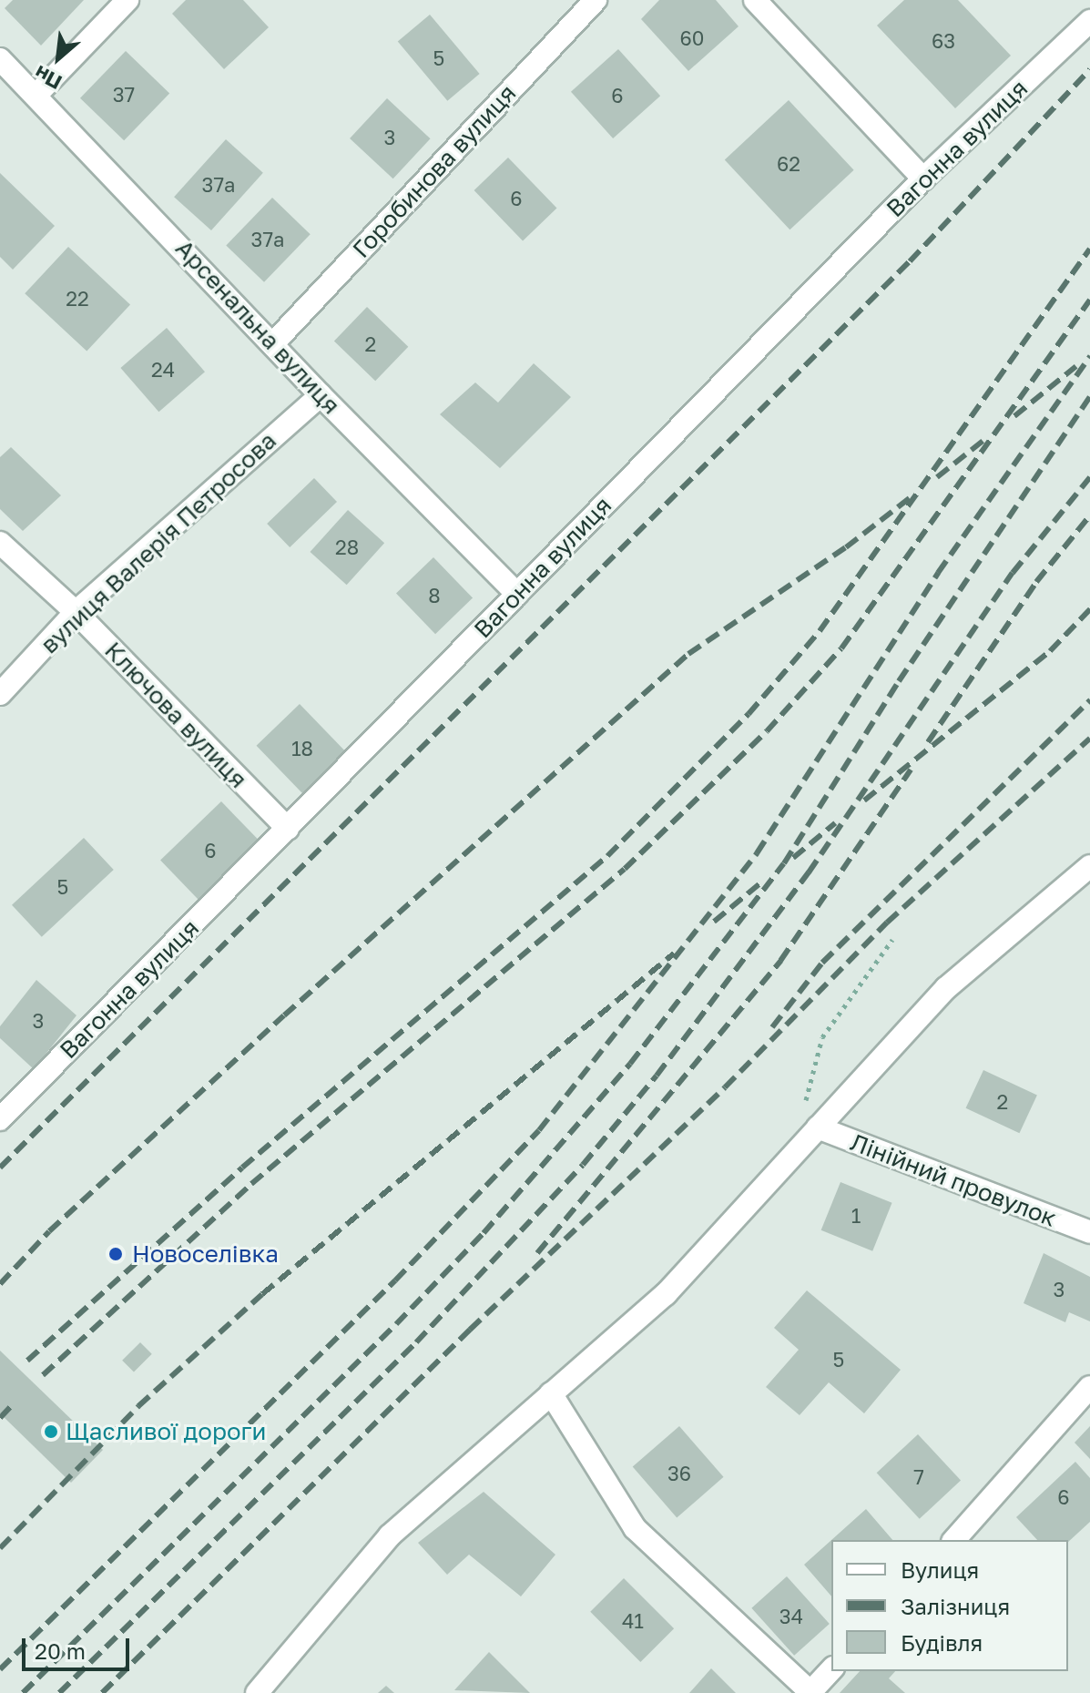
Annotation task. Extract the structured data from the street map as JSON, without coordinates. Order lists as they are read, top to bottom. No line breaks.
{"streets":{"street":["Вагонна вулиця","Горобинова вулиця","Арсенальна вулиця","вулиця Валерія Петросова","Ключова вулиця","Лінійний провулок"]},"crossings":[["Вагонна вулиця","Арсенальна вулиця"],["Вагонна вулиця","Ключова вулиця"],["Горобинова вулиця","Арсенальна вулиця"],["Арсенальна вулиця","вулиця Валерія Петросова"],["вулиця Валерія Петросова","Ключова вулиця"]],"places":["Новоселівка","Щасливої дороги"],"house_numbers":["60","63","5","37","6","3","62","37а","6","37а","22","2","24","28","8","18","6","5","3","2","1","3","5","36","7","6","34","41"],"legend":["Вулиця","Залізниця","Будівля"],"scale_bar":"20 m","north":"bottom left"}
